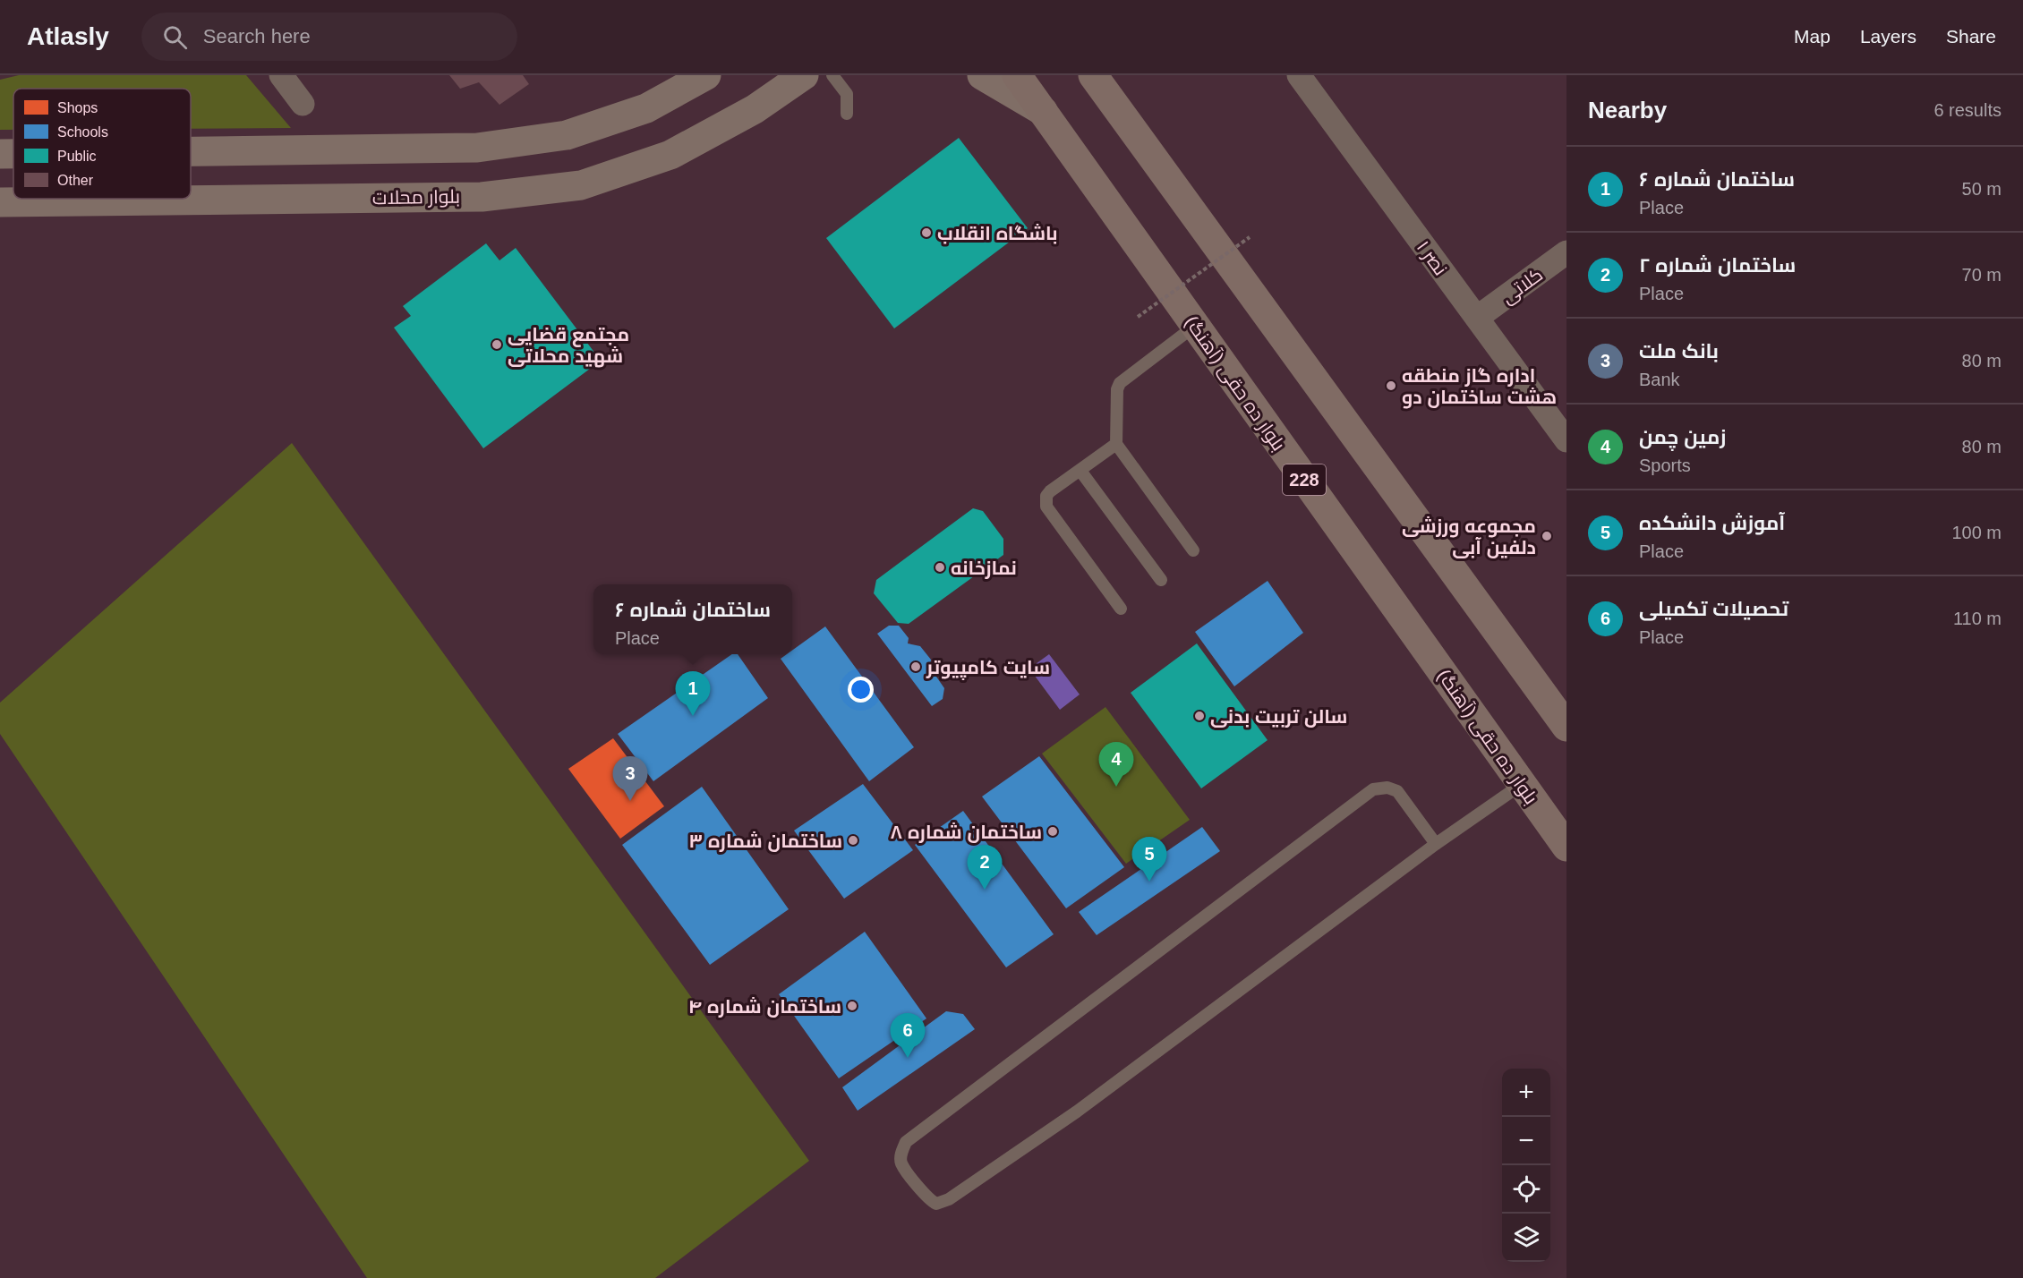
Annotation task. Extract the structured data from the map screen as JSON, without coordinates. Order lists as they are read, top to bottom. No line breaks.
{"streets":{"main road":["بلوار محلات","بلوار ده حقی (آهنگ)","228"],"street":["نصر ۱","کلاتی"]},"crossings":[["نصر ۱","کلاتی"]],"places":["باشگاه انقلاب","مجتمع قضایی شهید محلاتی","اداره گاز منطقه هشت ساختمان دو","مجموعه ورزشی دلفین آبی","نمازخانه","سایت کامپیوتر","سالن تربیت بدنی","ساختمان شماره ۸","ساختمان شماره ۳","ساختمان شماره ۴"],"legend":["Shops","Schools","Public","Other"],"page":{"header":"Atlasly","search":"Search here","nav":["Map","Layers","Share"],"heading":["Nearby","6 results"],"list":[{"mark":"1","name":"ساختمان شماره ۶","note":"Place","value":"50 m"},{"mark":"2","name":"ساختمان شماره ۲","note":"Place","value":"70 m"},{"mark":"3","name":"بانک ملت","note":"Bank","value":"80 m"},{"mark":"4","name":"زمین چمن","note":"Sports","value":"80 m"},{"mark":"5","name":"آموزش دانشکده","note":"Place","value":"100 m"},{"mark":"6","name":"تحصیلات تکمیلی","note":"Place","value":"110 m"}],"popup":["ساختمان شماره ۶","Place"],"pins":["1","4","3","5","2","6"],"map_buttons":["+","−"]}}
